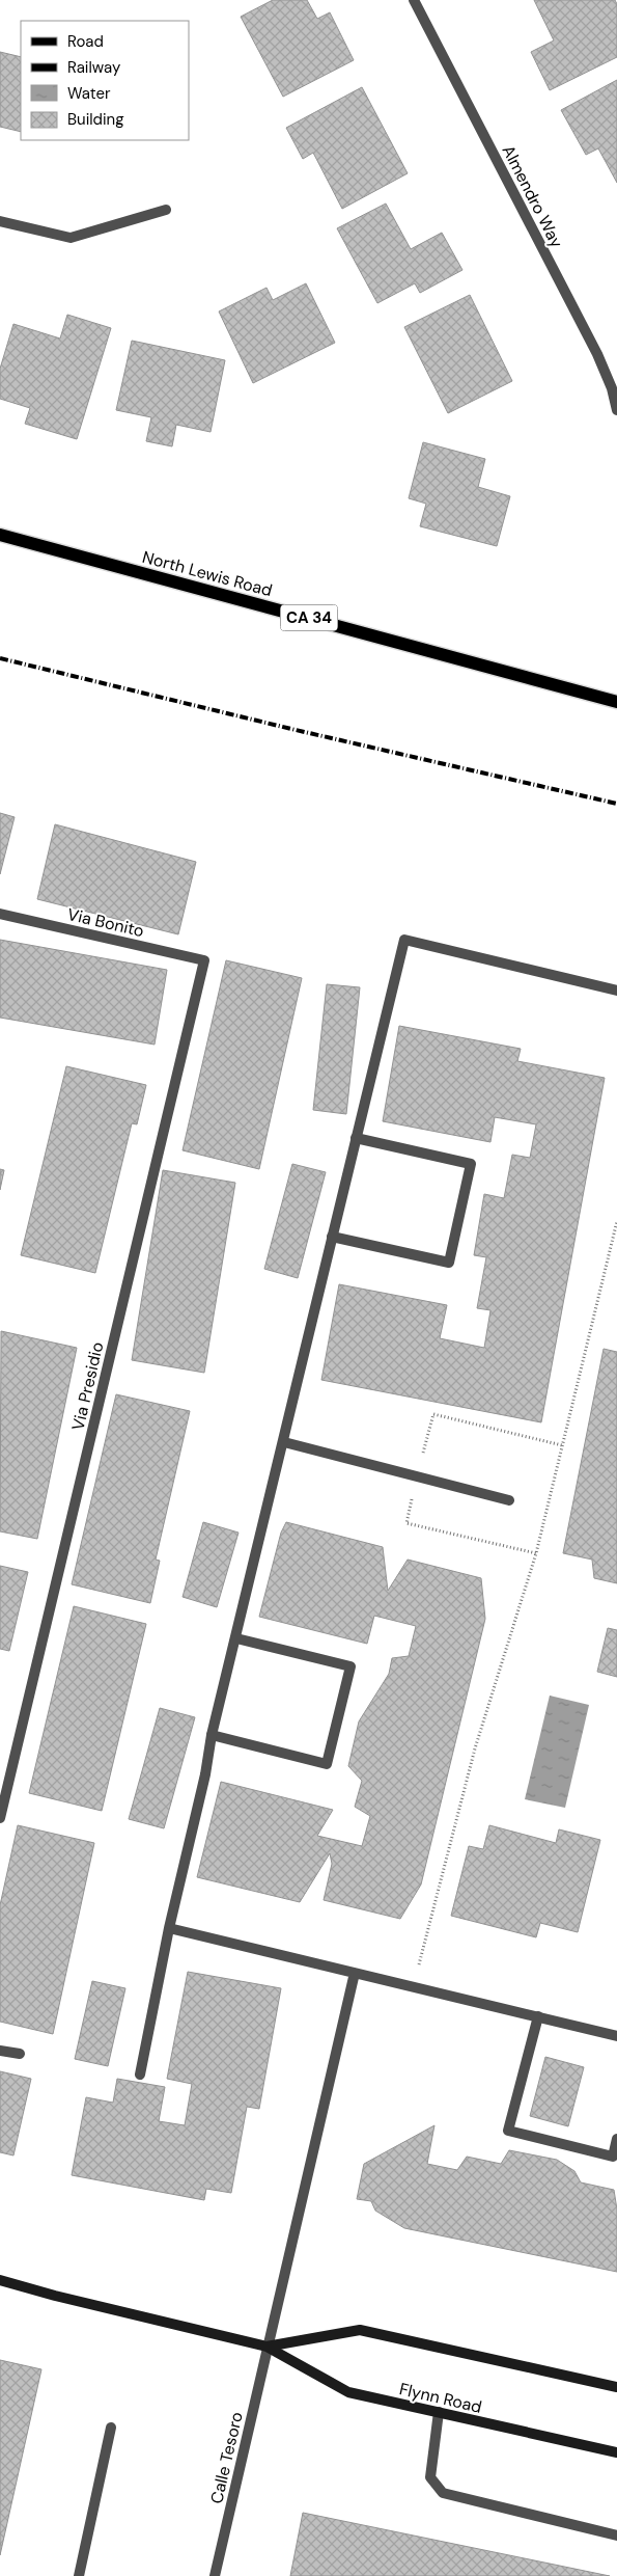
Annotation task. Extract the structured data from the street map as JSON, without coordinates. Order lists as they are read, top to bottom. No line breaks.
{"streets":{"main road":["North Lewis Road","CA 34","Flynn Road"],"street":["Almendro Way","Via Bonito","Via Presidio","Calle Tesoro"]},"crossings":[["Via Bonito","Via Presidio"],["Flynn Road","Calle Tesoro"]],"legend":["Road","Railway","Water","Building"]}
